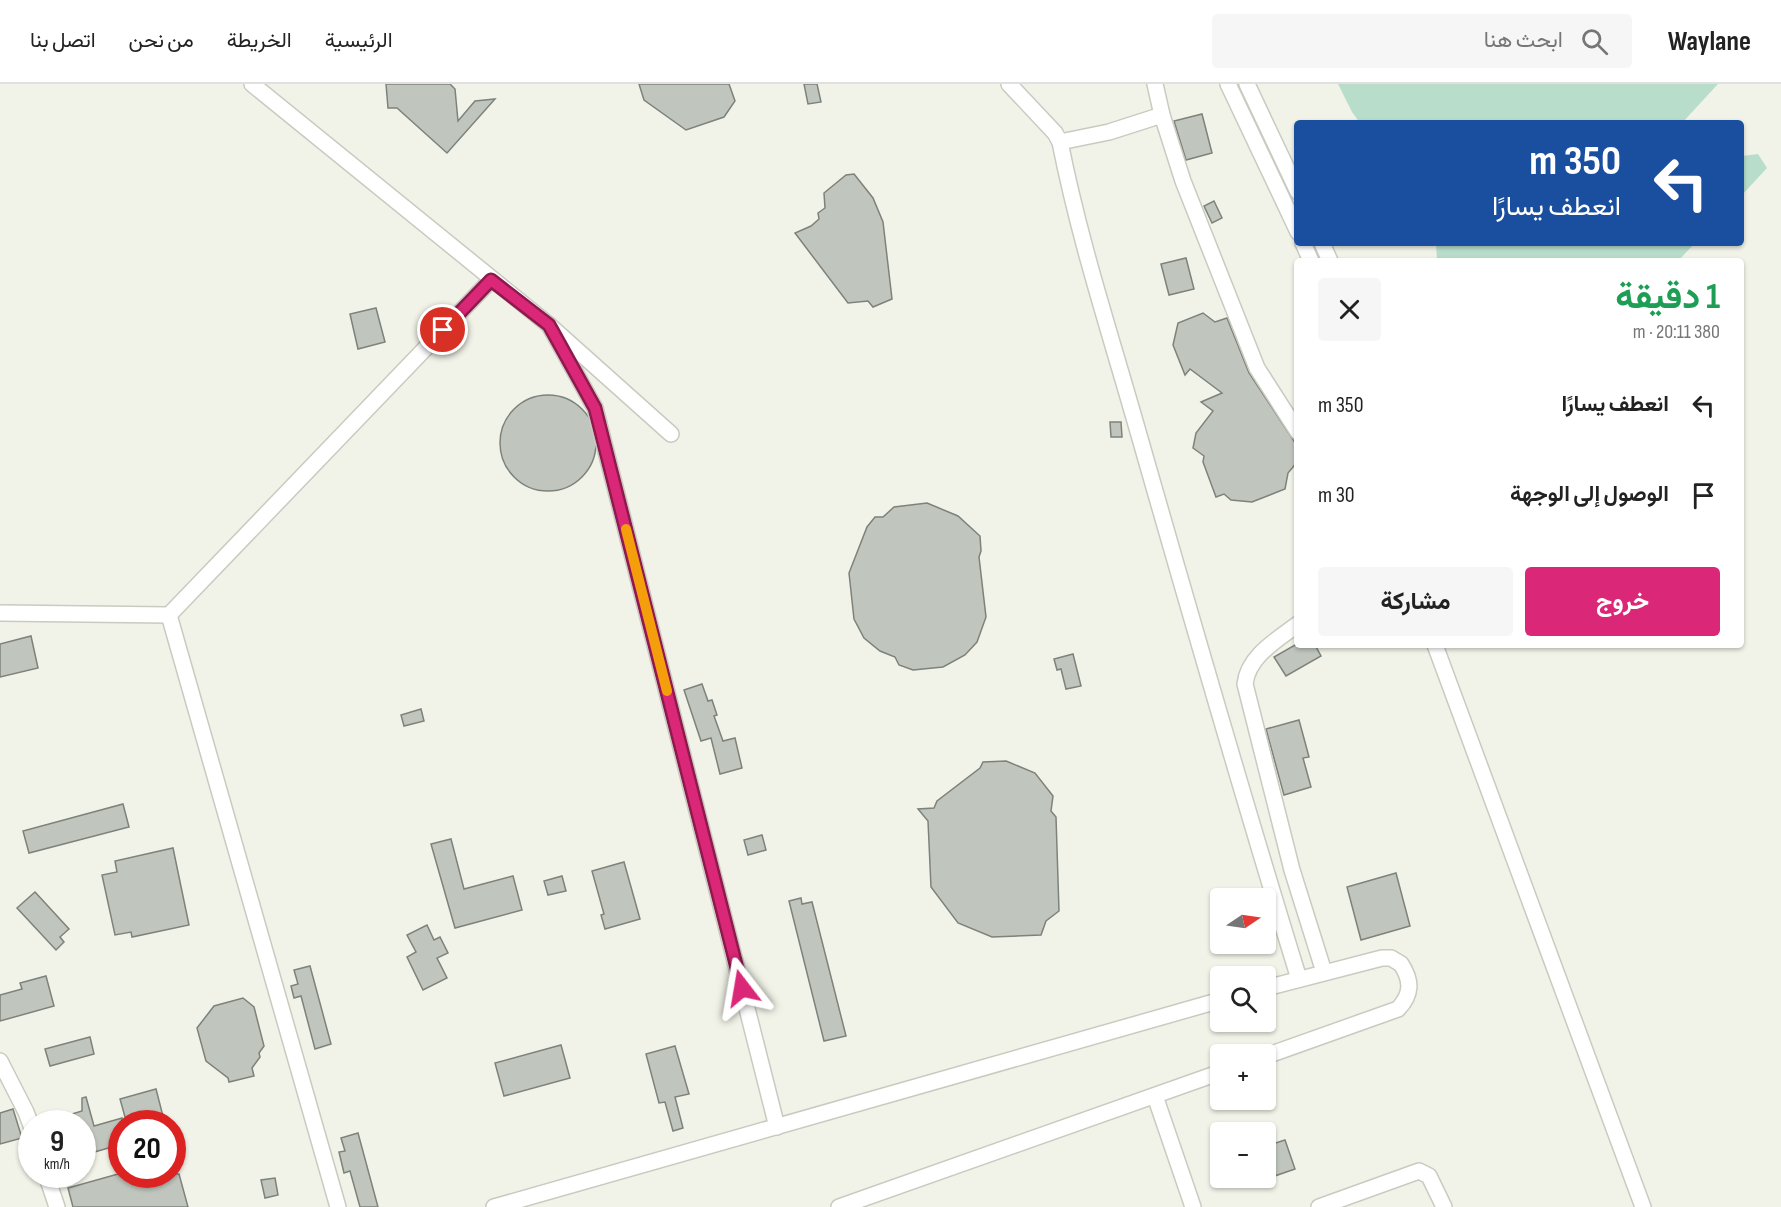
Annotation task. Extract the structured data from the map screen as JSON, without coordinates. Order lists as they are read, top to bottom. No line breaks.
{"north":"right","page":{"header":"Waylane","search":"ابحث هنا","nav":["الرئيسية","الخريطة","من نحن","اتصل بنا"],"turn":["350 m","انعطف يسارًا"],"heading":["1 دقيقة","380 m · 20:11"],"list":[{"name":"انعطف يسارًا","value":"350 m"},{"name":"الوصول إلى الوجهة","value":"30 m"}],"buttons":["خروج","مشاركة"],"map_buttons":["+","−"],"speed":"9 km/h","limit":"20"}}
